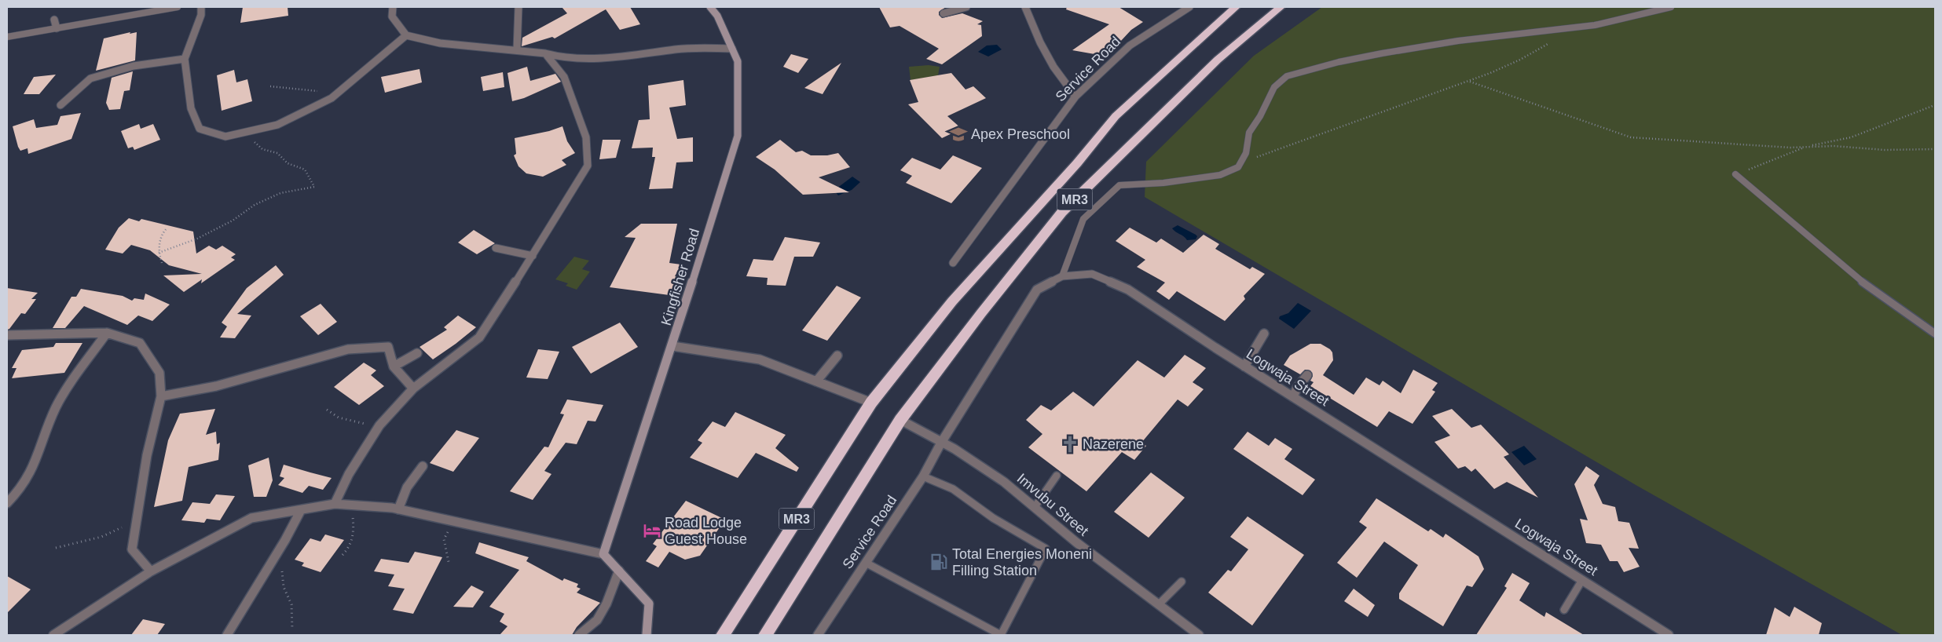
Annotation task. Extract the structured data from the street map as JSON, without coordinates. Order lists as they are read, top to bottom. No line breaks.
{"streets":{"highway":["MR3"],"street":["Service Road","Kingfisher Road","Logwaja Street","Imvubu Street"]},"crossings":[["Service Road","Logwaja Street"],["Service Road","Imvubu Street"],["MR3","Imvubu Street"],["Logwaja Street","Imvubu Street"]],"places":{"school or university":["Apex Preschool"],"church":["Nazerene"],"hotel":["Road Lodge Guest House"],"fuel station":["Total Energies Moneni Filling Station"]}}
